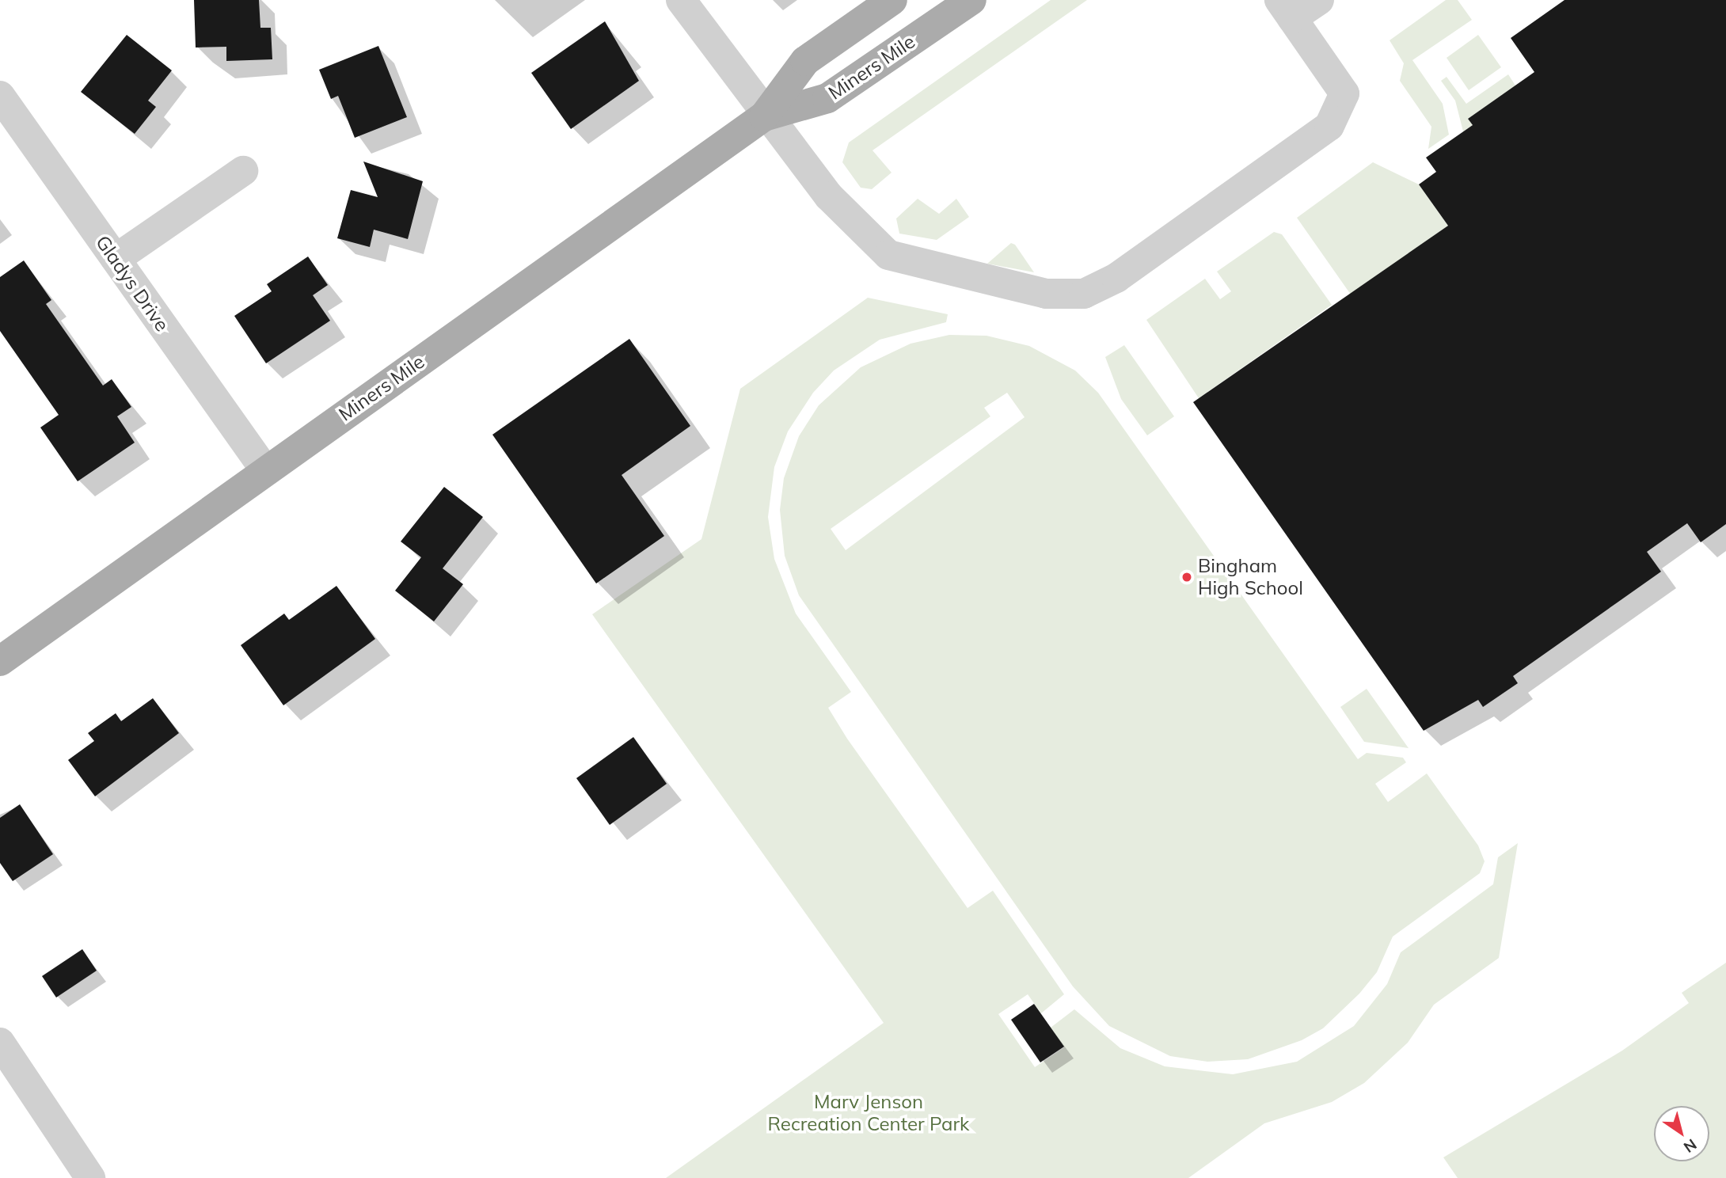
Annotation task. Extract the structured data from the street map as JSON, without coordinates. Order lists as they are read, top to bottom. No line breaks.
{"streets":{"main road":["Miners Mile"],"street":["Gladys Drive"]},"crossings":[["Miners Mile","Gladys Drive"]],"parks":["Marv Jenson Recreation Center Park"],"places":["Bingham High School"],"north":"bottom right"}
